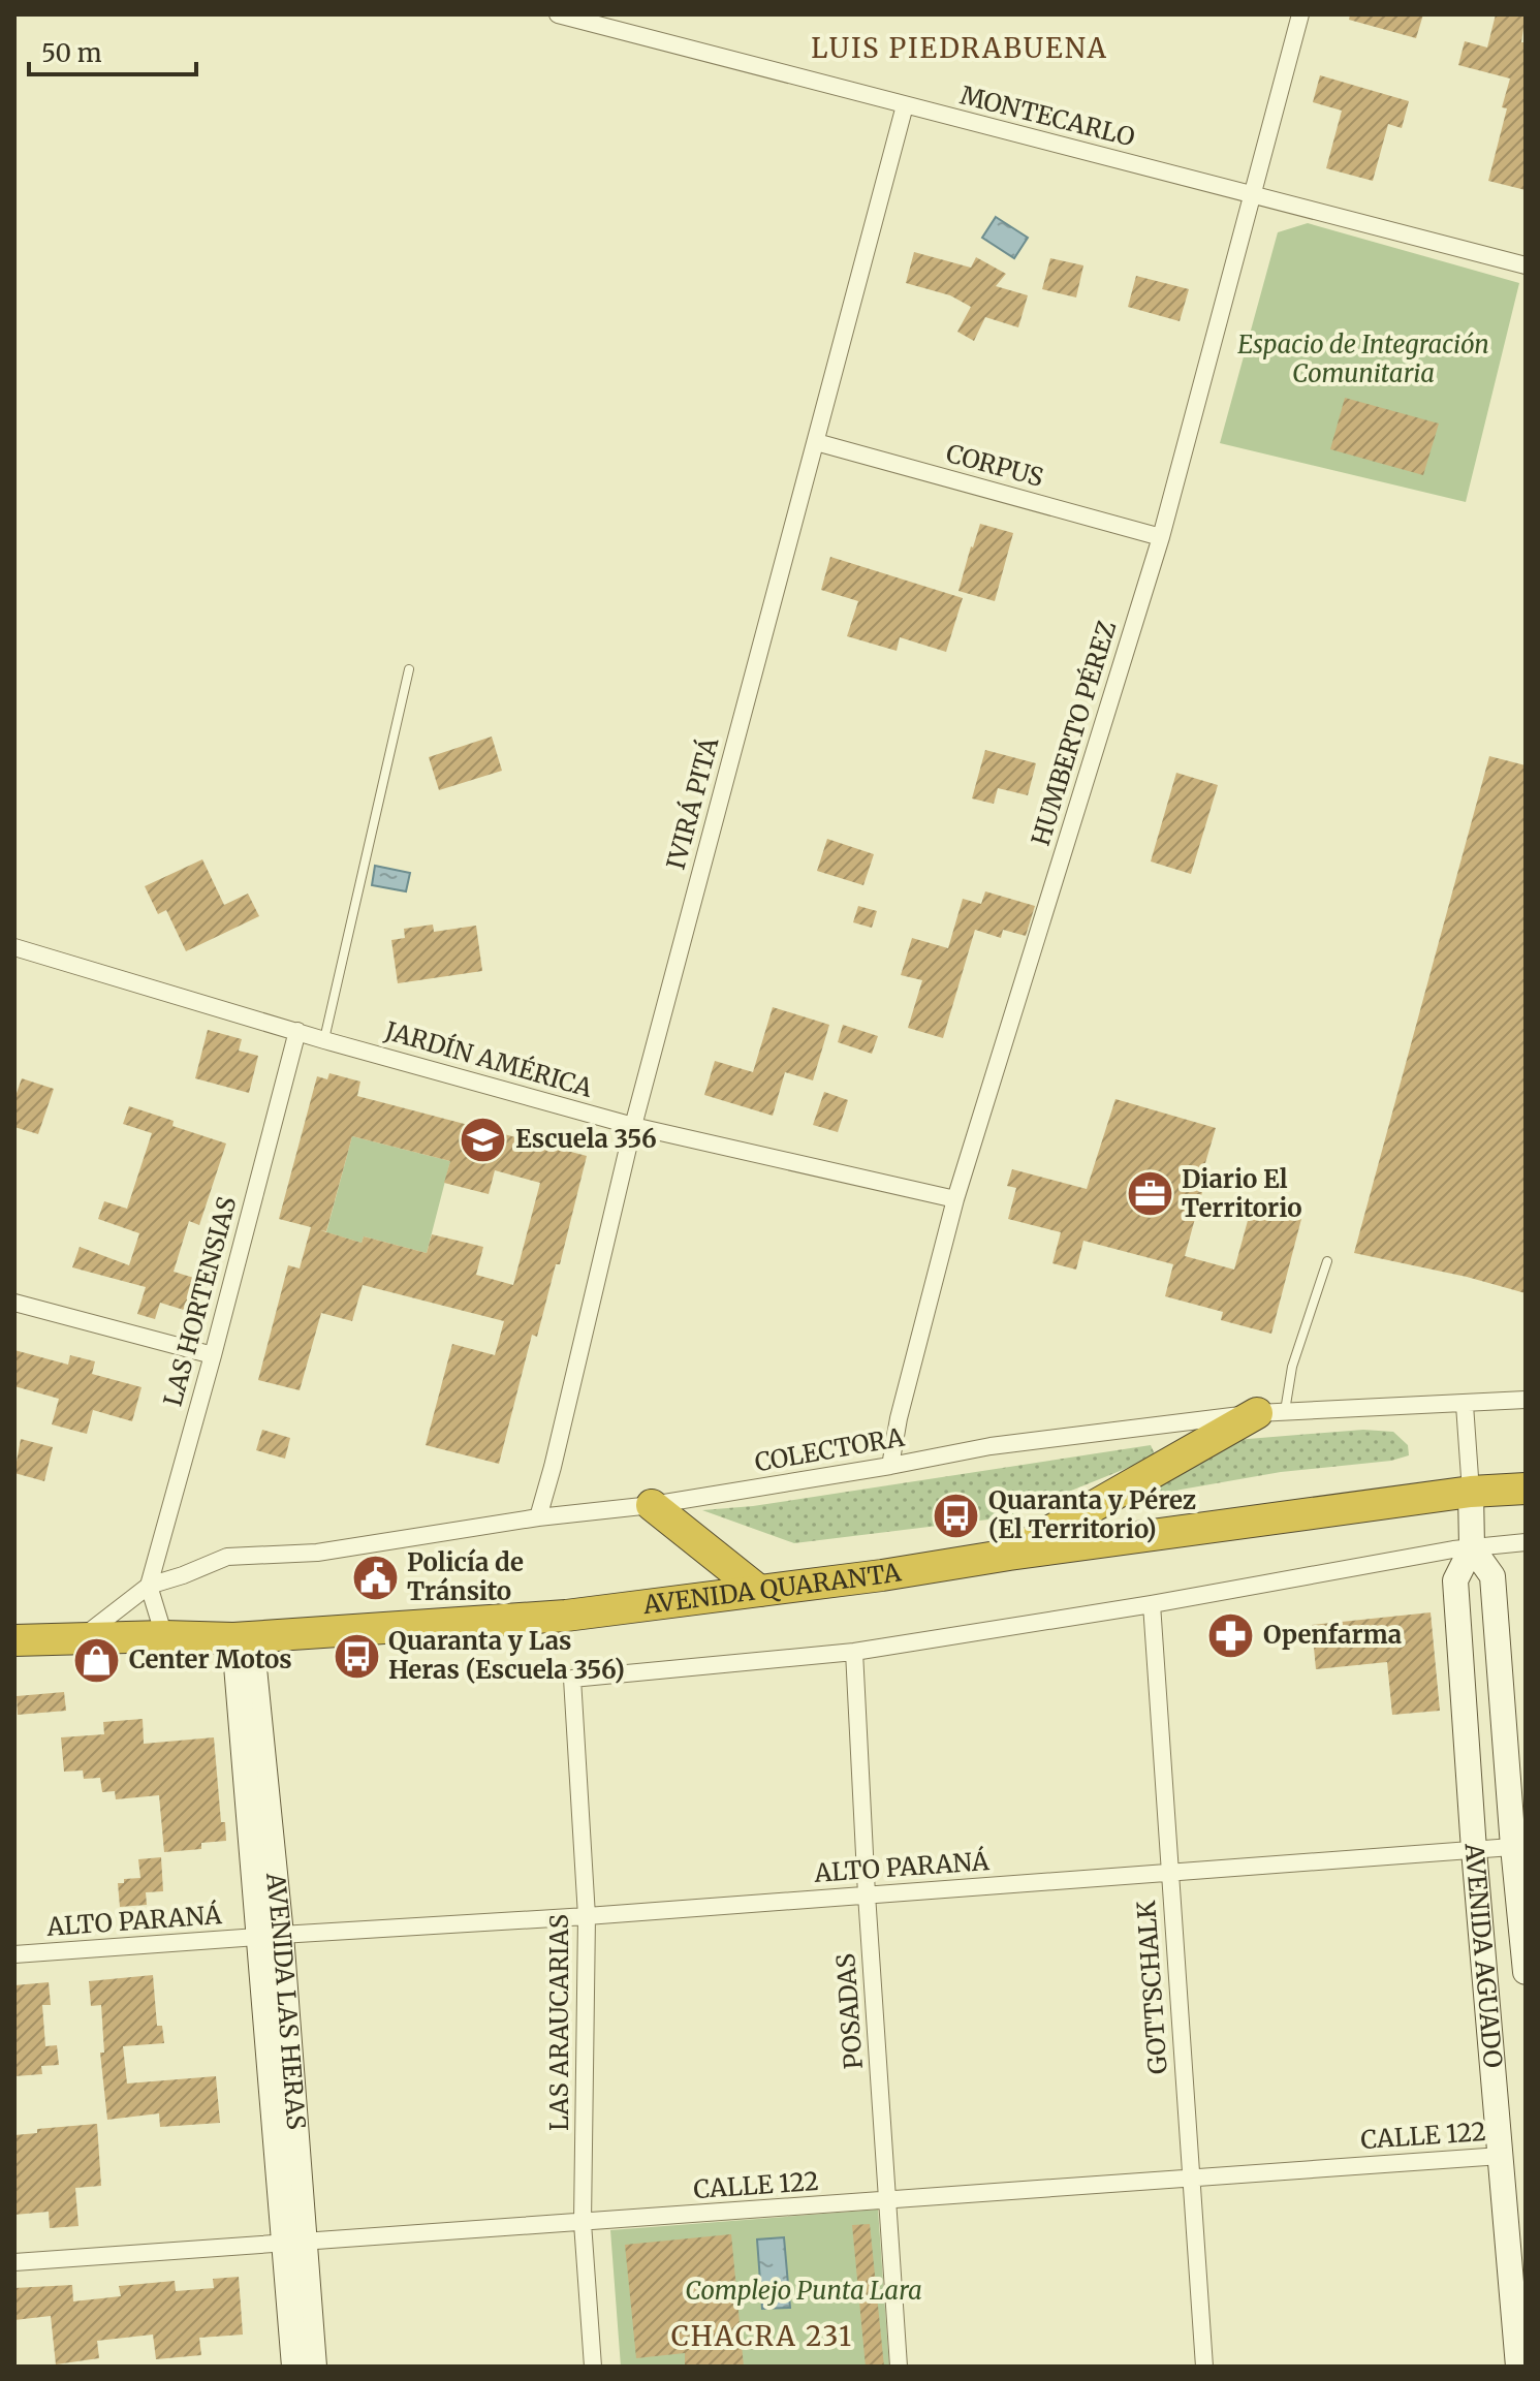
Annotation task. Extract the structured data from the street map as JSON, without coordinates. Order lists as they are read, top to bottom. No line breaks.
{"streets":{"highway":["AVENIDA QUARANTA"],"main road":["AVENIDA AGUADO","AVENIDA LAS HERAS"],"street":["MONTECARLO","CORPUS","HUMBERTO PÉREZ","IVIRÁ PITÁ","JARDÍN AMÉRICA","LAS HORTENSIAS","COLECTORA","ALTO PARANÁ","GOTTSCHALK","POSADAS","LAS ARAUCARIAS","CALLE 122"]},"crossings":[["MONTECARLO","HUMBERTO PÉREZ"],["MONTECARLO","IVIRÁ PITÁ"],["CORPUS","HUMBERTO PÉREZ"],["CORPUS","IVIRÁ PITÁ"],["HUMBERTO PÉREZ","JARDÍN AMÉRICA"],["HUMBERTO PÉREZ","COLECTORA"],["IVIRÁ PITÁ","JARDÍN AMÉRICA"],["IVIRÁ PITÁ","COLECTORA"],["JARDÍN AMÉRICA","LAS HORTENSIAS"],["LAS HORTENSIAS","COLECTORA"],["AVENIDA QUARANTA","AVENIDA AGUADO"],["AVENIDA QUARANTA","AVENIDA LAS HERAS"],["ALTO PARANÁ","AVENIDA AGUADO"],["ALTO PARANÁ","GOTTSCHALK"],["ALTO PARANÁ","AVENIDA LAS HERAS"],["ALTO PARANÁ","POSADAS"],["ALTO PARANÁ","LAS ARAUCARIAS"],["AVENIDA AGUADO","CALLE 122"],["GOTTSCHALK","CALLE 122"],["AVENIDA LAS HERAS","CALLE 122"],["POSADAS","LAS ARAUCARIAS"],["POSADAS","CALLE 122"],["LAS ARAUCARIAS","CALLE 122"]],"districts":["LUIS PIEDRABUENA","CHACRA 231"],"parks":["Espacio de Integración Comunitaria","Complejo Punta Lara"],"places":{"school or university":["Escuela 356"],"office":["Diario El Territorio"],"bus stop":["Quaranta y Pérez (El Territorio)","Quaranta y Las Heras (Escuela 356)"],"public building":["Policía de Tránsito"],"pharmacy":["Openfarma"],"shop":["Center Motos"]},"scale_bar":"50 m"}
